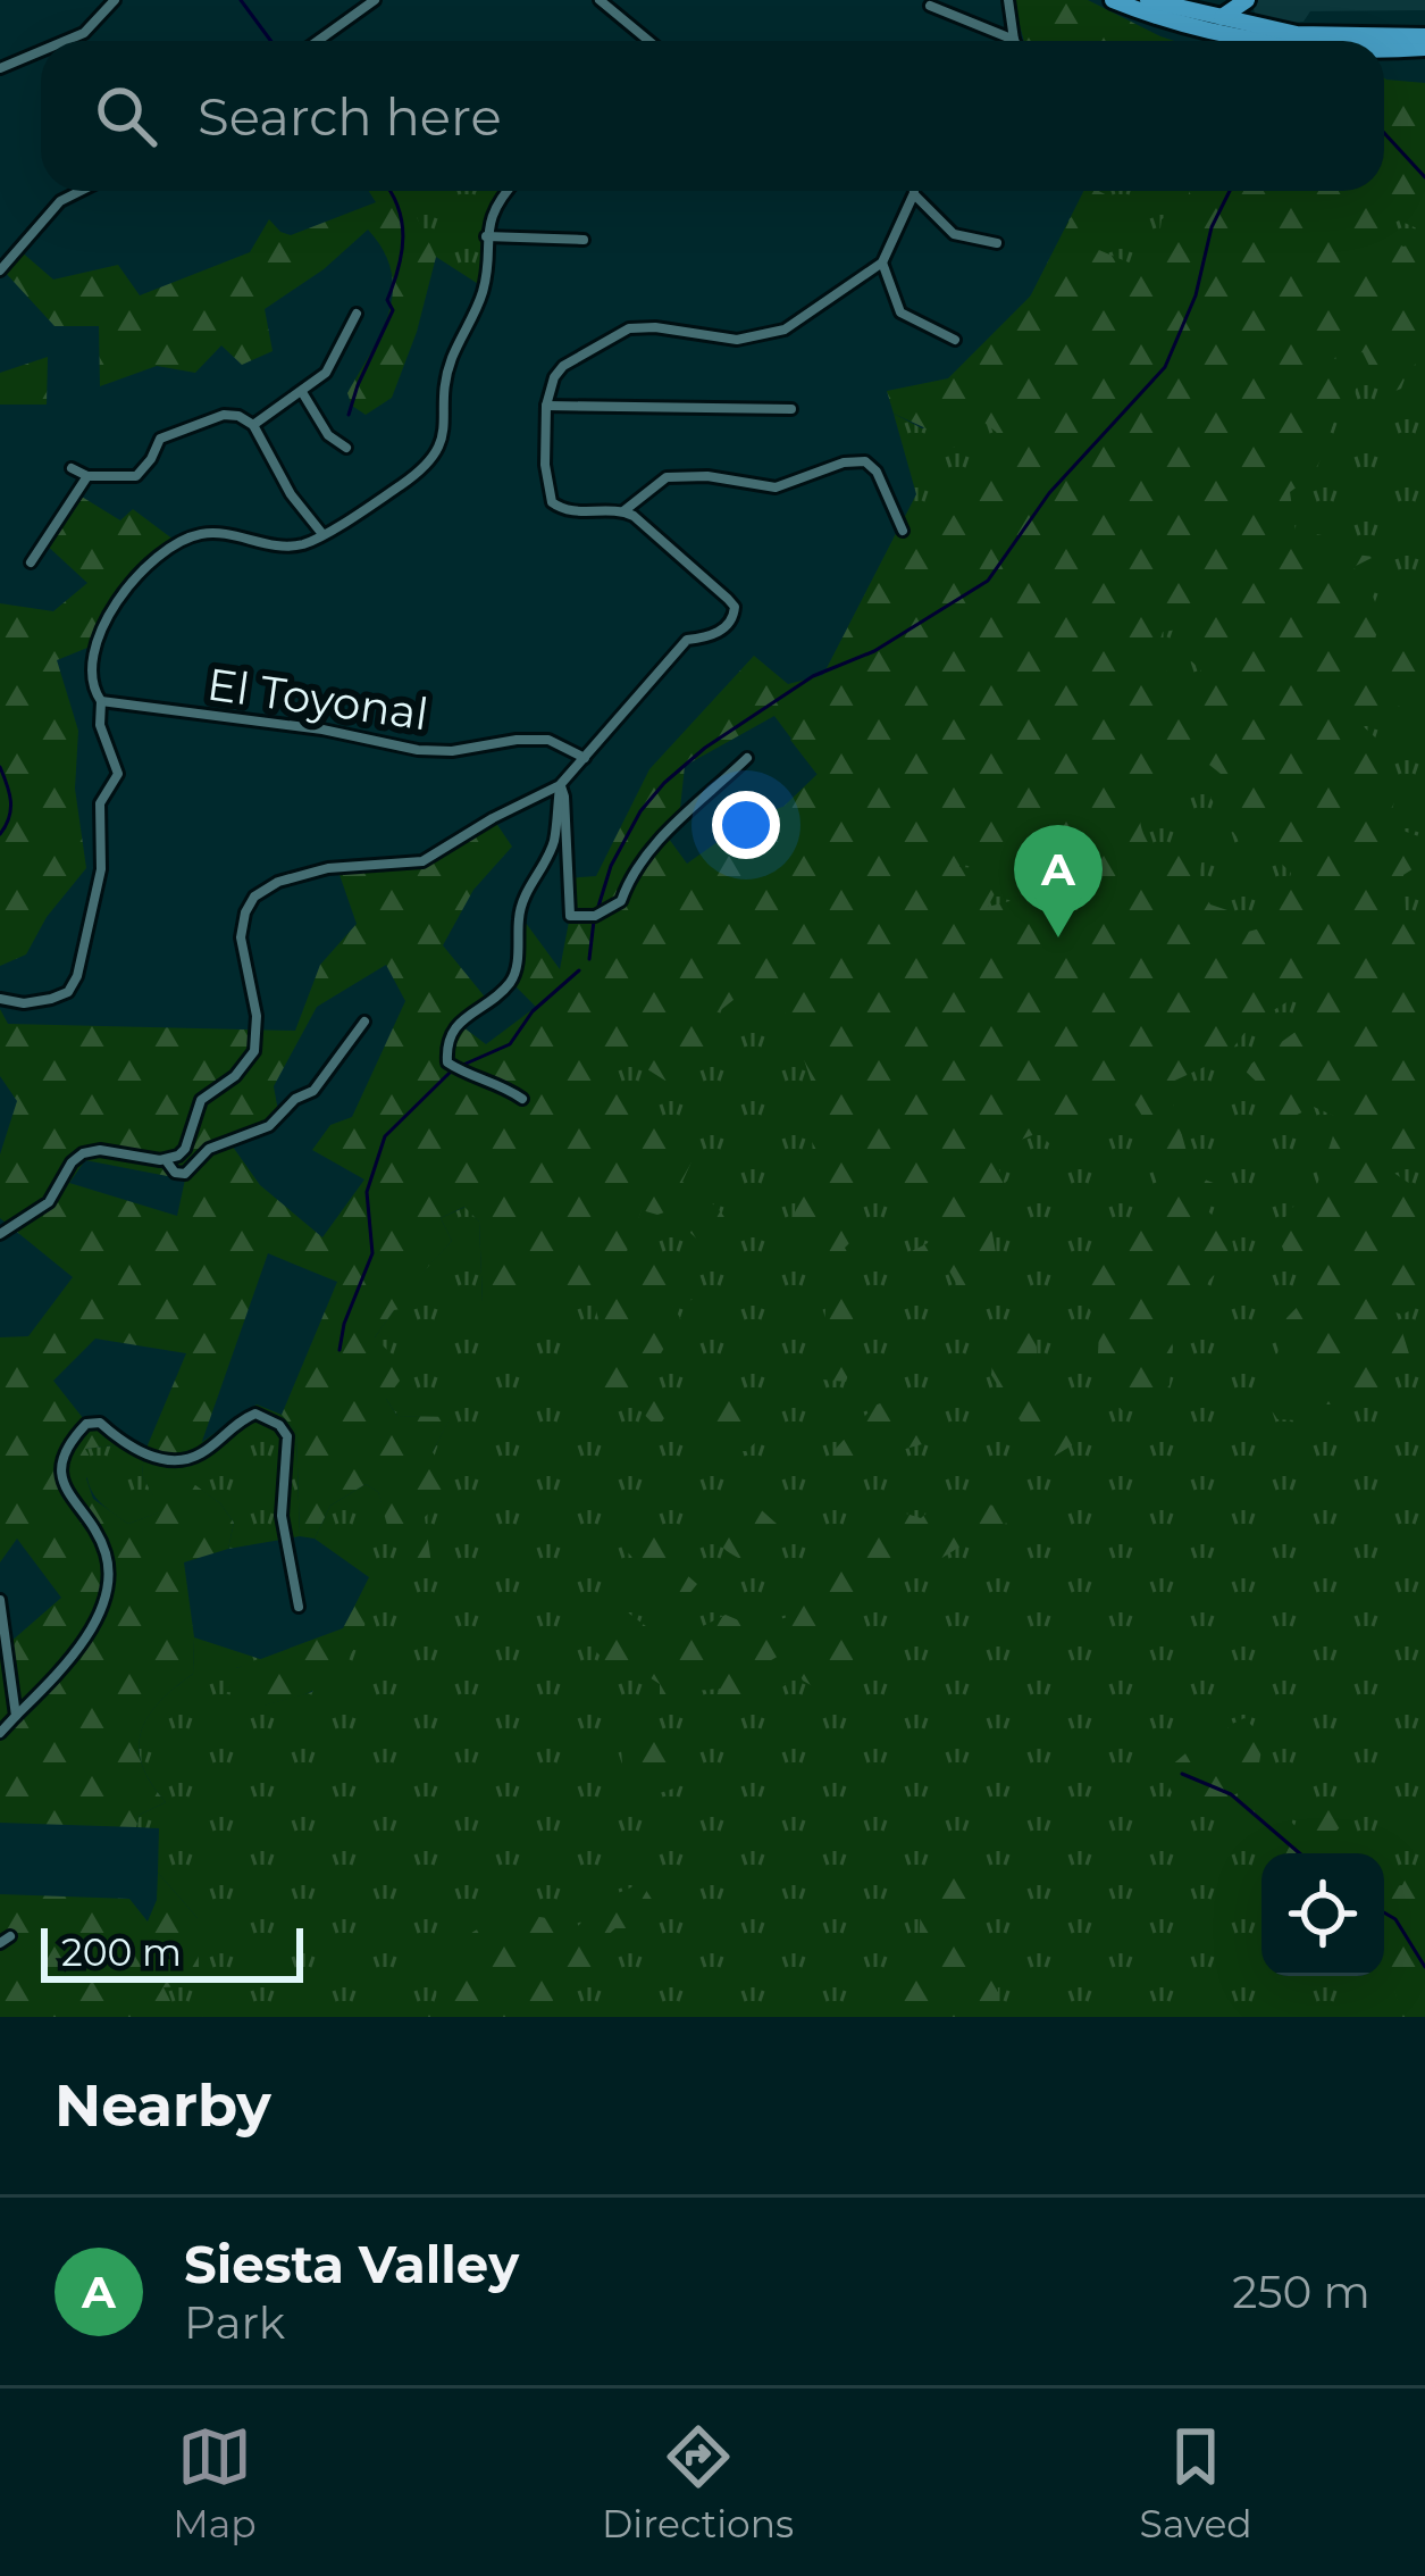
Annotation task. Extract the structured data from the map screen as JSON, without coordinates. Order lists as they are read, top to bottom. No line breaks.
{"streets":{"street":["El Toyonal"]},"scale_bar":"200 m","page":{"search":"Search here","pins":"A","scale":"200 m","heading":"Nearby","list":[{"mark":"A","name":"Siesta Valley","note":"Park","value":"250 m"}],"nav":["Map","Directions","Saved"]}}
